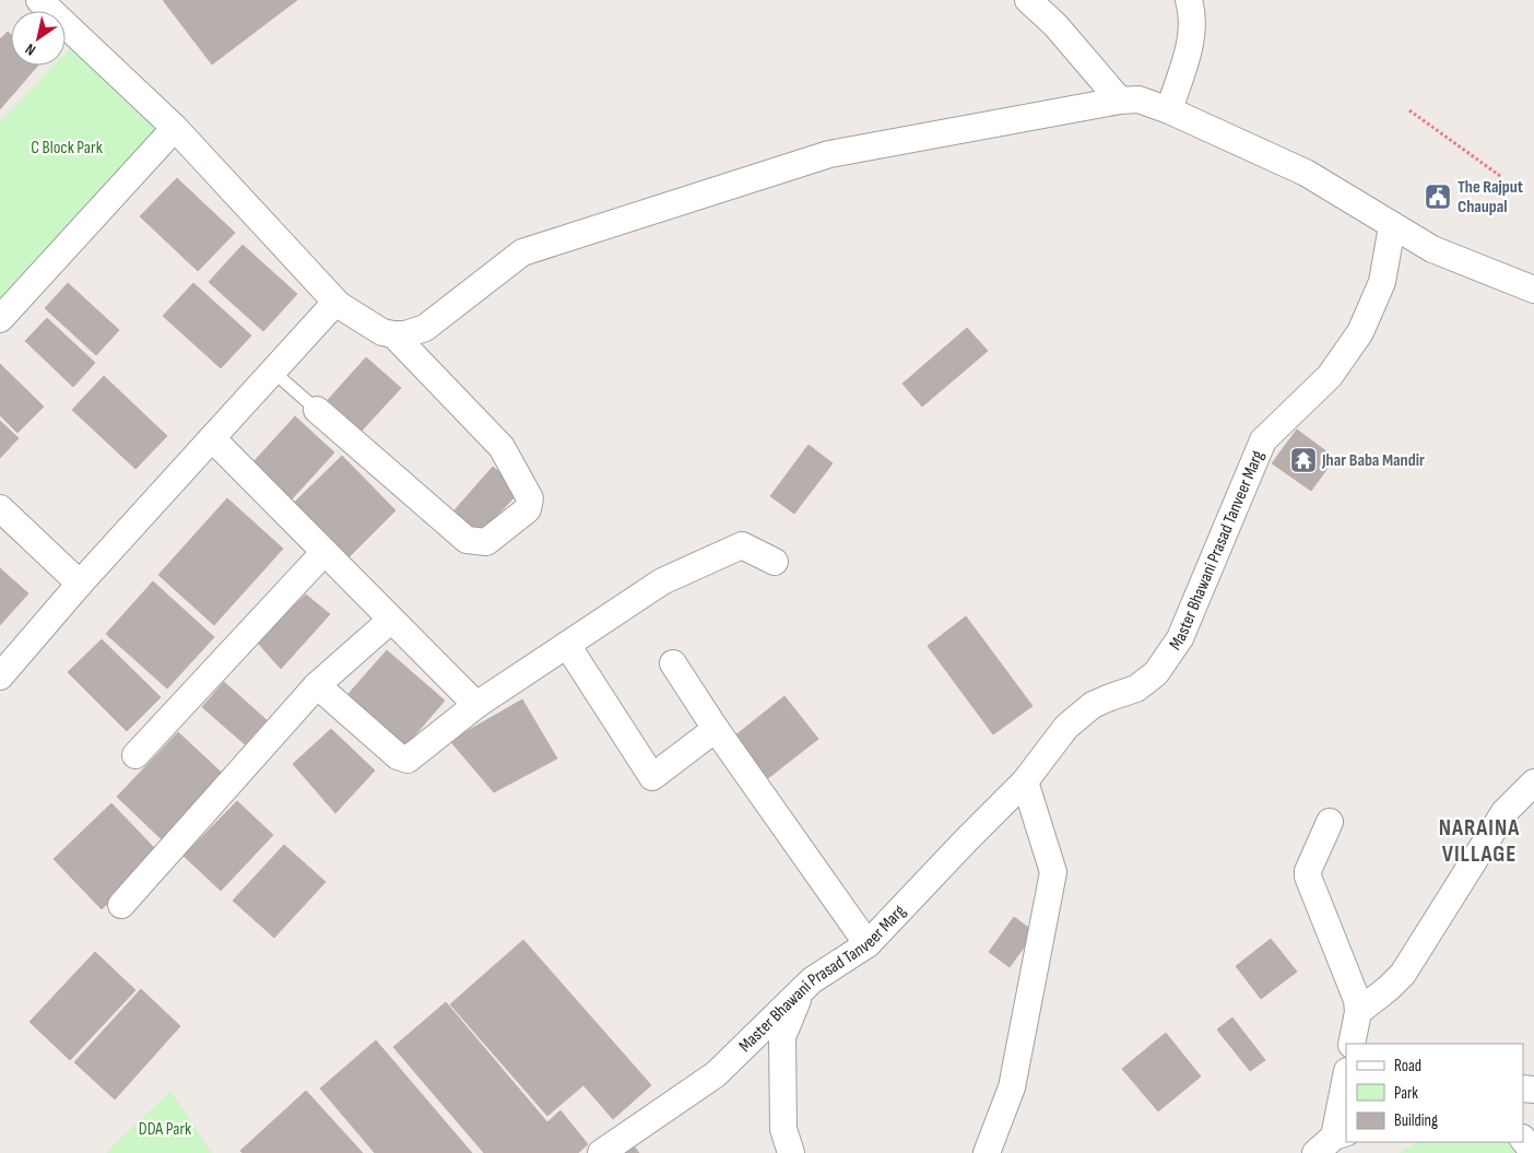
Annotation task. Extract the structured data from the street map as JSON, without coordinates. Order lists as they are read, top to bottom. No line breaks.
{"streets":{"street":["Master Bhawani Prasad Tanveer Marg"]},"districts":["NARAINA VILLAGE"],"parks":["C Block Park","DDA Park"],"places":{"public building":["The Rajput Chaupal"],"temple":["Jhar Baba Mandir"]},"legend":["Road","Park","Building"],"north":"bottom left"}
